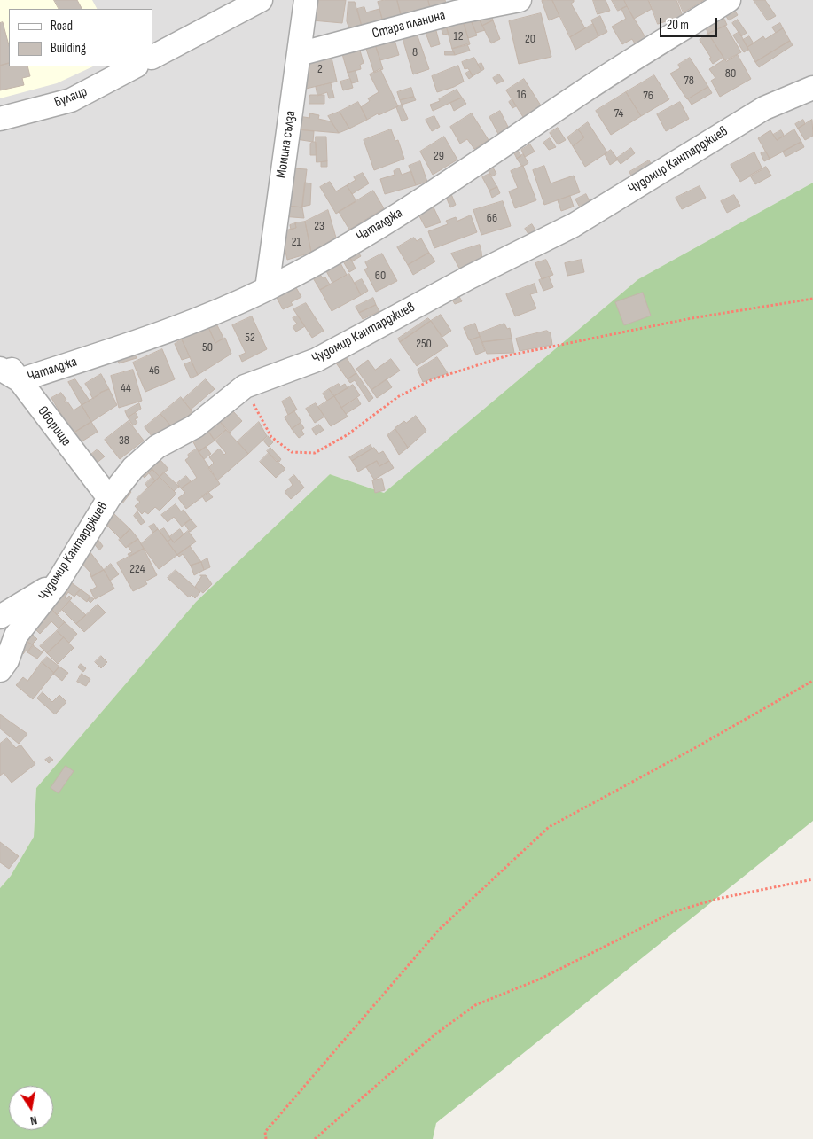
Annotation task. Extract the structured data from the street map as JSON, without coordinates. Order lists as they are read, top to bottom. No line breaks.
{"streets":{"street":["Стара планина","Булаир","Момина сълза","Чудомир Кантарджиев","Чаталджа","Оборище"]},"crossings":[["Стара планина","Момина сълза"],["Момина сълза","Чаталджа"],["Чудомир Кантарджиев","Оборище"],["Чаталджа","Оборище"]],"house_numbers":["12","20","8","2","80","78","16","76","74","29","66","23","21","60","52","250","50","46","44","38","224"],"legend":["Road","Building"],"scale_bar":"20 m","north":"bottom"}
